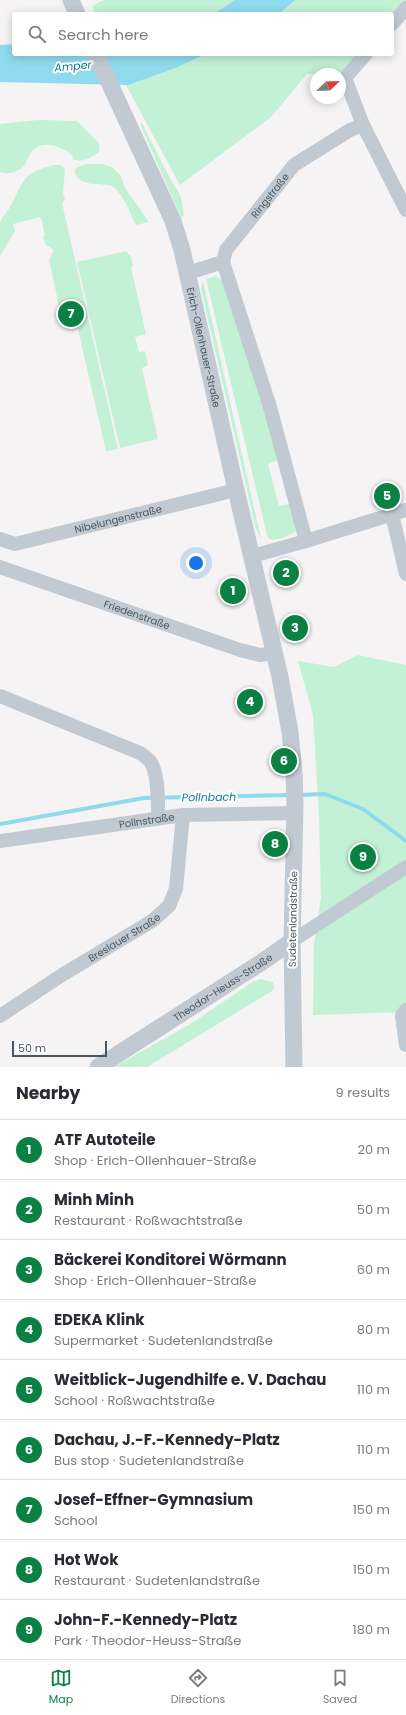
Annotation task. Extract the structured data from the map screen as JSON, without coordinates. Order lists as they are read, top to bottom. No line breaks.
{"streets":{"street":["Ringstraße","Erich-Ollenhauer-Straße","Nibelungenstraße","Friedenstraße","Pollnstraße","Sudetenlandstraße","Breslauer Straße","Theodor-Heuss-Straße"]},"crossings":[["Erich-Ollenhauer-Straße","Nibelungenstraße"],["Erich-Ollenhauer-Straße","Friedenstraße"],["Erich-Ollenhauer-Straße","Sudetenlandstraße"],["Friedenstraße","Sudetenlandstraße"],["Pollnstraße","Sudetenlandstraße"],["Pollnstraße","Breslauer Straße"],["Sudetenlandstraße","Theodor-Heuss-Straße"]],"water":["Amper","Pollnbach"],"scale_bar":"50 m","north":"top right","page":{"search":"Search here","pins":["7","5","2","1","3","4","6","8","9"],"scale":"50 m","heading":["Nearby","9 results"],"list":[{"mark":"1","name":"ATF Autoteile","note":"Shop · Erich-Ollenhauer-Straße","value":"20 m"},{"mark":"2","name":"Minh Minh","note":"Restaurant · Roßwachtstraße","value":"50 m"},{"mark":"3","name":"Bäckerei Konditorei Wörmann","note":"Shop · Erich-Ollenhauer-Straße","value":"60 m"},{"mark":"4","name":"EDEKA Klink","note":"Supermarket · Sudetenlandstraße","value":"80 m"},{"mark":"5","name":"Weitblick-Jugendhilfe e. V. Dachau","note":"School · Roßwachtstraße","value":"110 m"},{"mark":"6","name":"Dachau, J.-F.-Kennedy-Platz","note":"Bus stop · Sudetenlandstraße","value":"110 m"},{"mark":"7","name":"Josef-Effner-Gymnasium","note":"School","value":"150 m"},{"mark":"8","name":"Hot Wok","note":"Restaurant · Sudetenlandstraße","value":"150 m"},{"mark":"9","name":"John-F.-Kennedy-Platz","note":"Park · Theodor-Heuss-Straße","value":"180 m"}],"nav":["Map","Directions","Saved"]}}
